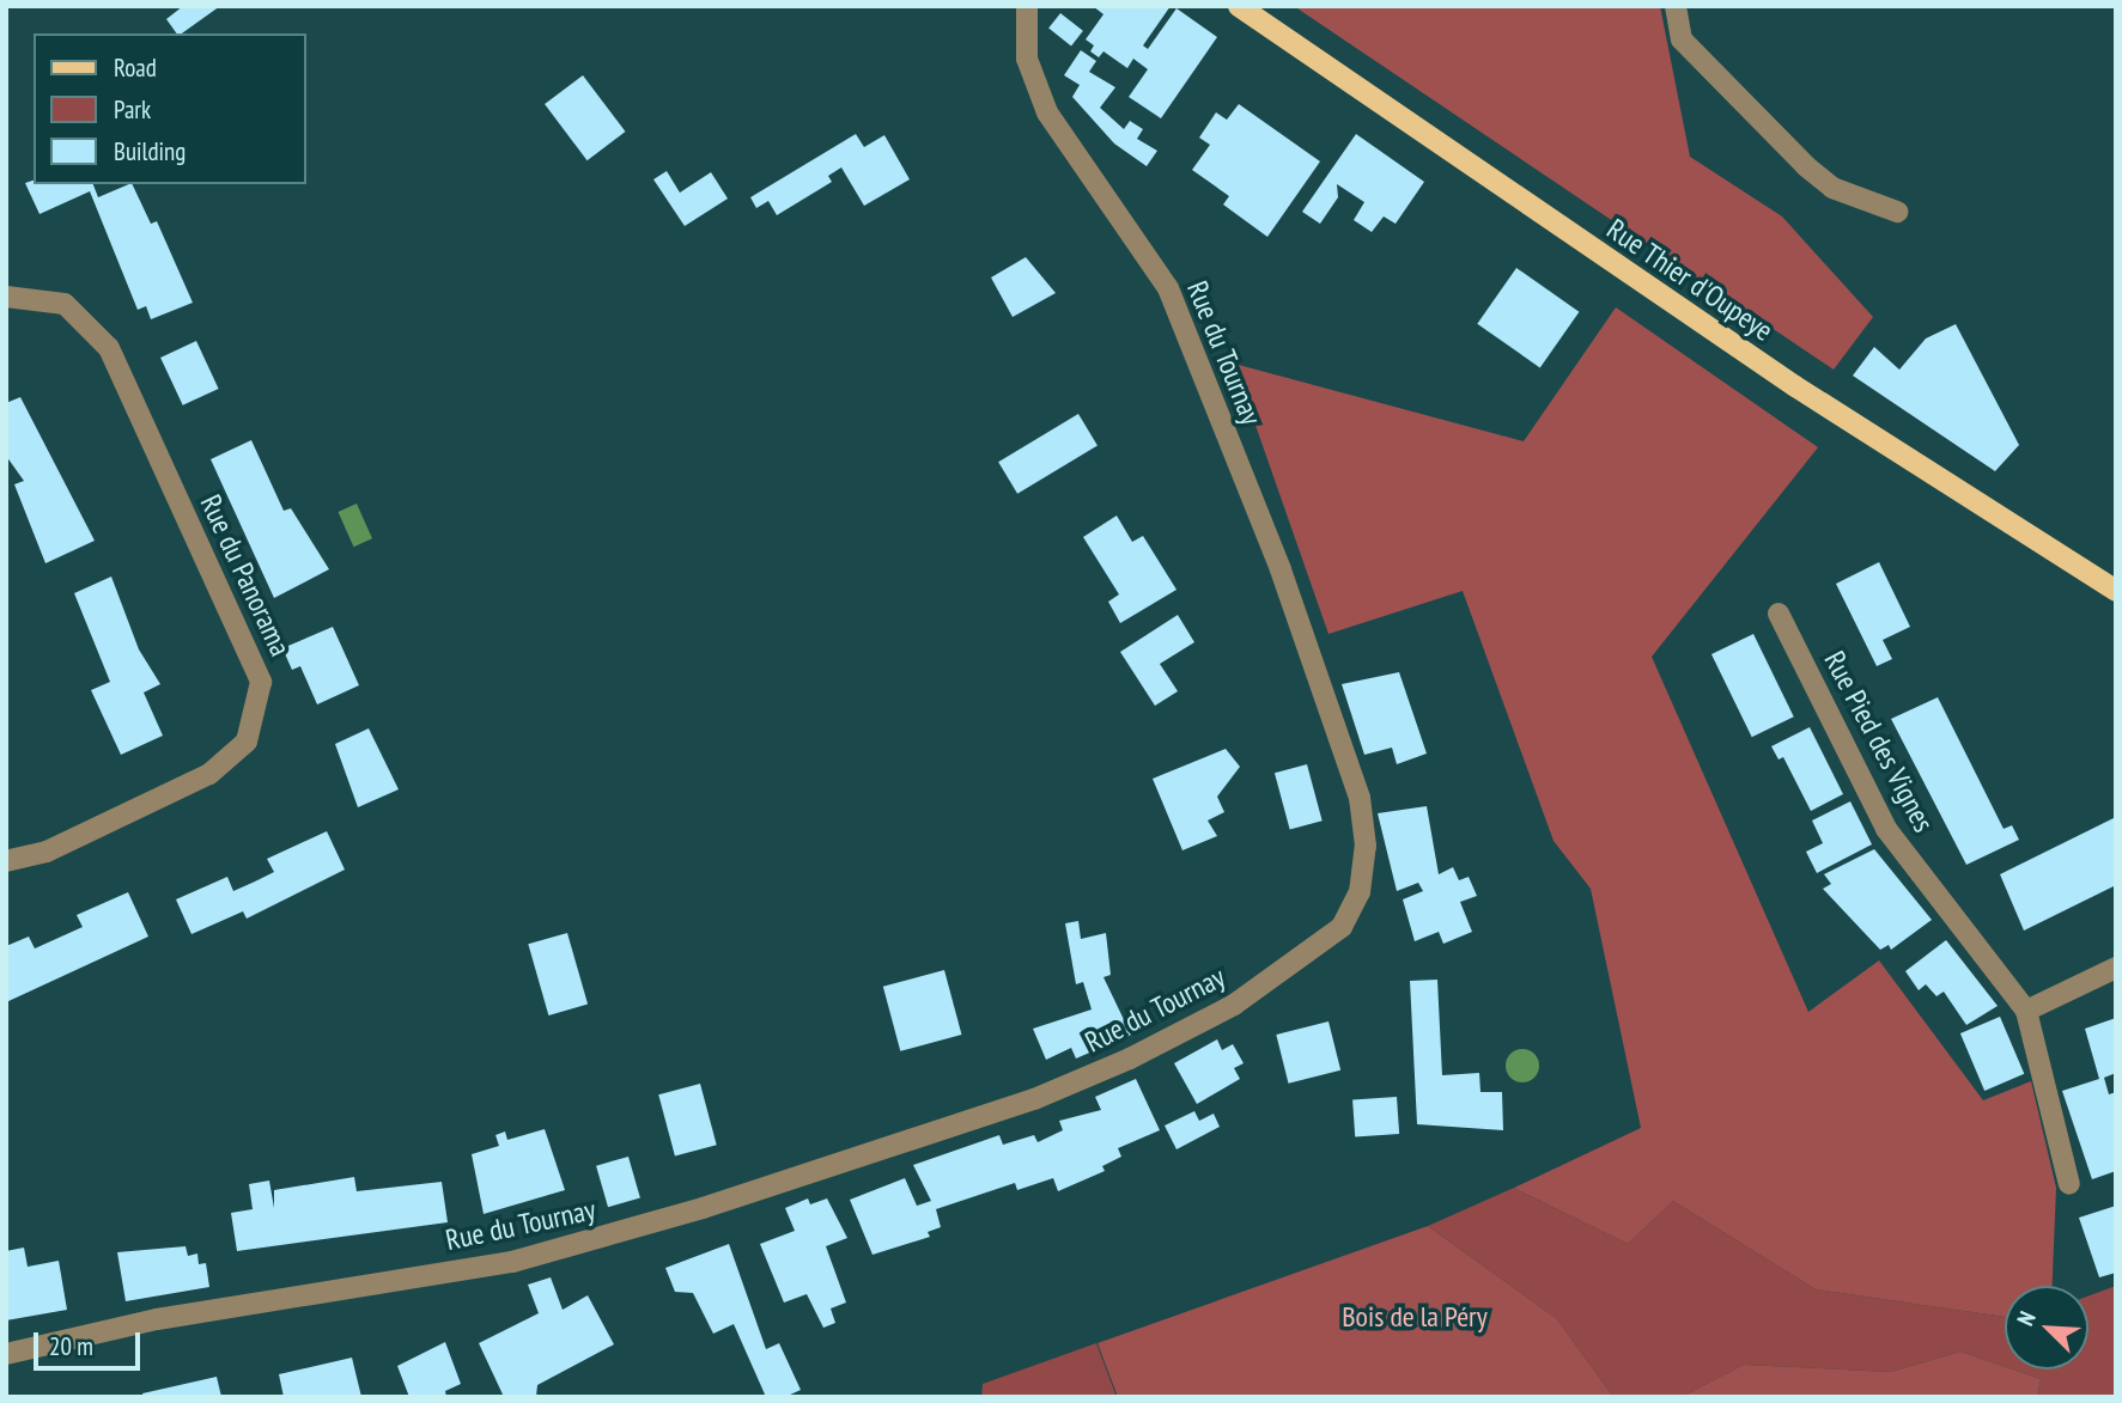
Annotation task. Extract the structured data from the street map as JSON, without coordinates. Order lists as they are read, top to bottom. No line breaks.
{"streets":{"main road":["Rue Thier d'Oupeye"],"street":["Rue du Tournay","Rue du Panorama","Rue Pied des Vignes"]},"parks":["Bois de la Péry"],"legend":["Road","Park","Building"],"scale_bar":"20 m","north":"top left"}
